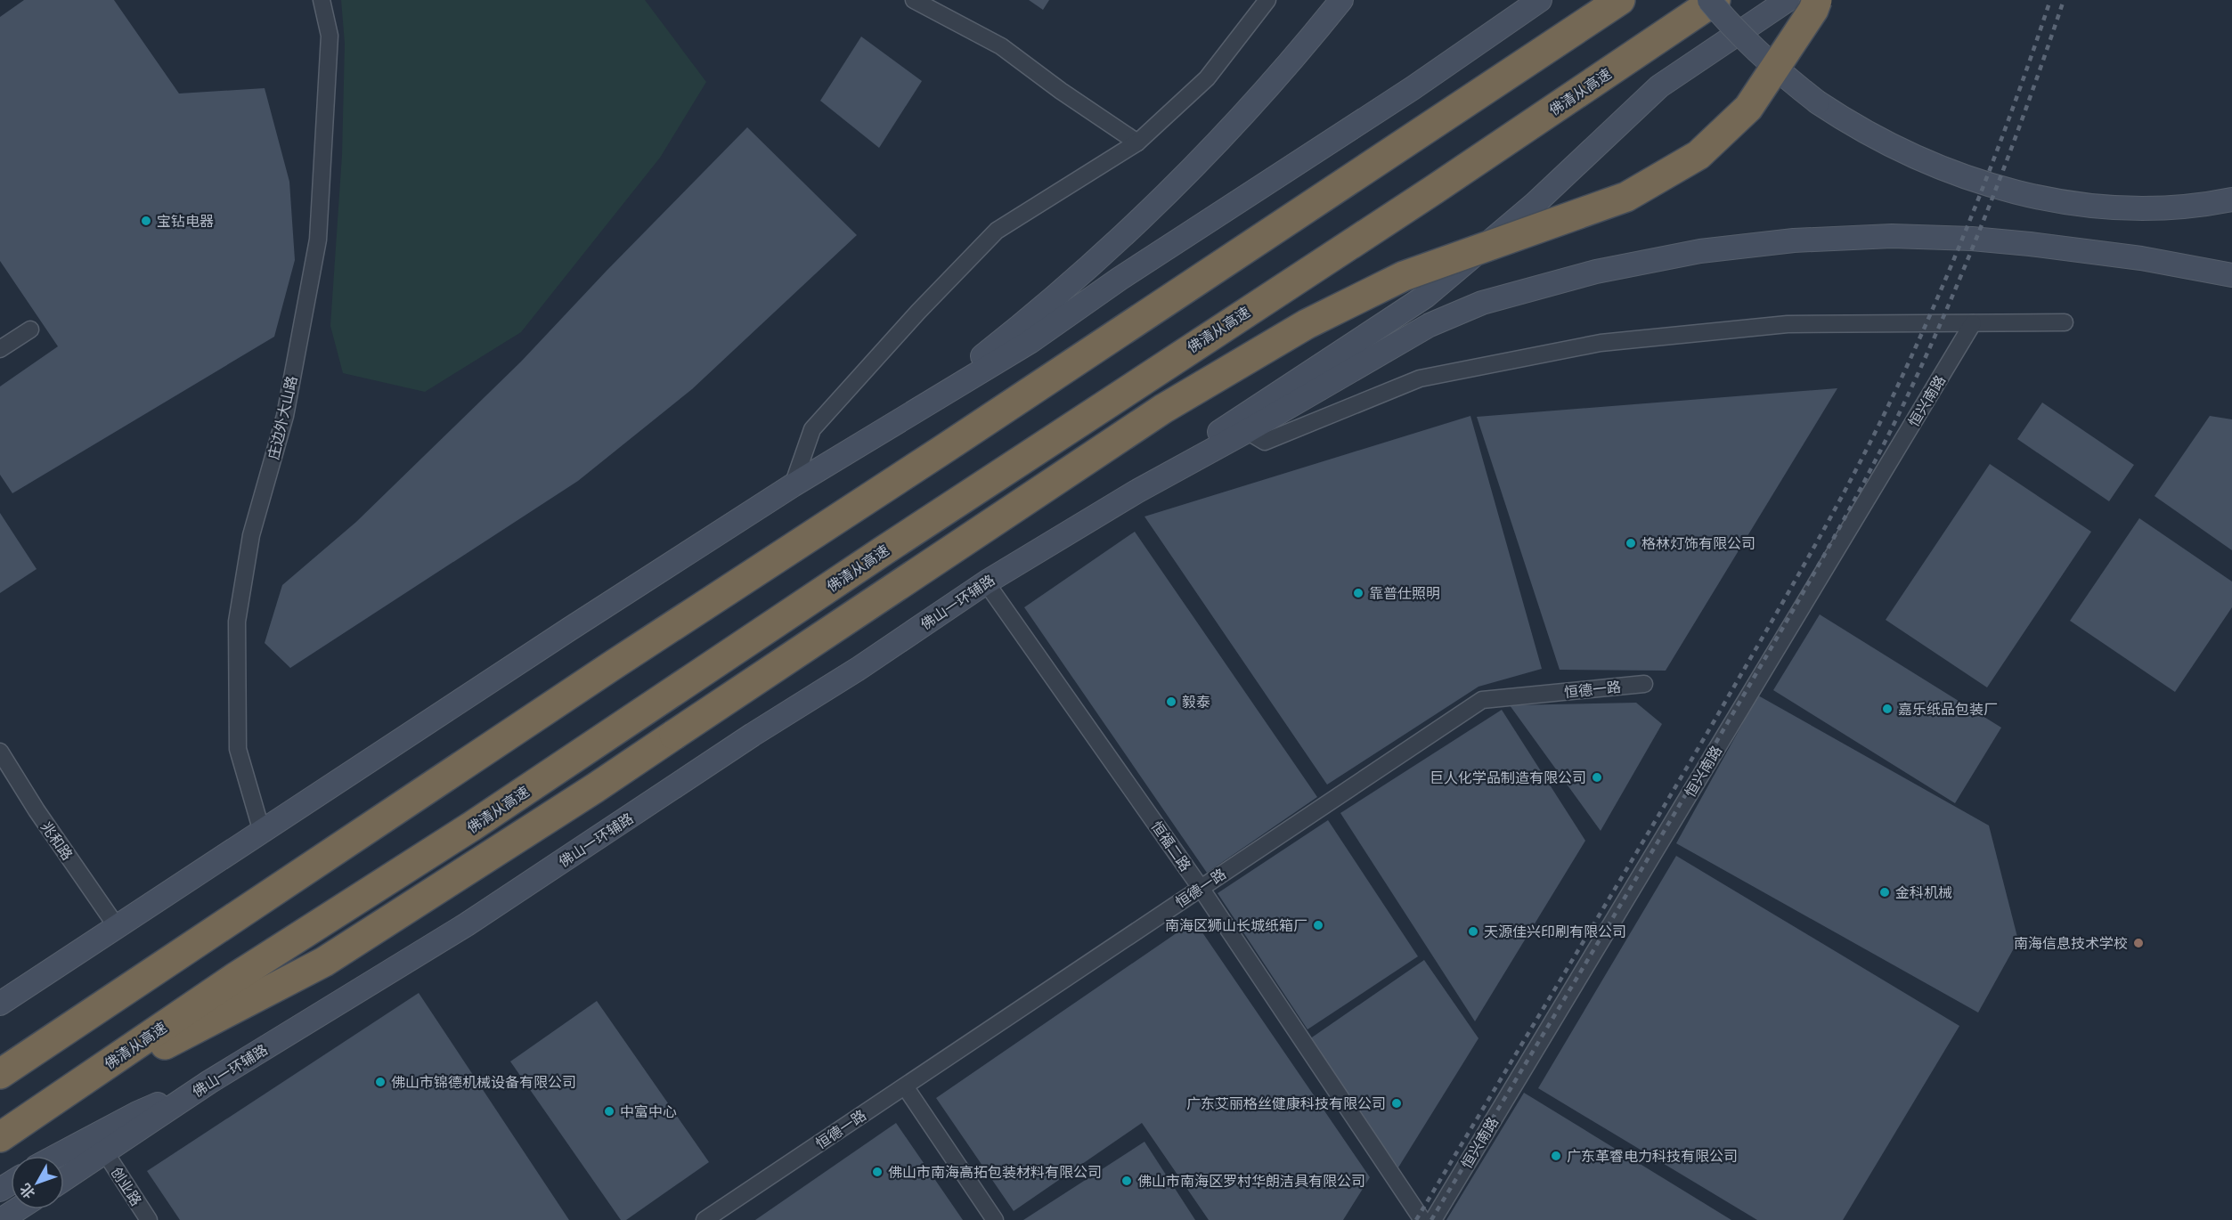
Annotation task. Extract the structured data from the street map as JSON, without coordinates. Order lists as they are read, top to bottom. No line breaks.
{"streets":{"highway":["佛清从高速"],"main road":["佛山一环辅路"],"street":["恒兴南路","庄边外大山路","恒德一路","兆和路","恒福二路","创业路"]},"crossings":[["佛山一环辅路","恒福二路"],["佛山一环辅路","创业路"],["恒德一路","恒福二路"]],"places":["宝钻电器","格林灯饰有限公司","靠普仕照明","毅泰","嘉乐纸品包装厂","巨人化学品制造有限公司","金科机械","南海区狮山长城纸箱厂","天源佳兴印刷有限公司","南海信息技术学校","佛山市锦德机械设备有限公司","广东艾丽格丝健康科技有限公司","中富中心","广东革睿电力科技有限公司","佛山市南海高拓包装材料有限公司","佛山市南海区罗村华朗洁具有限公司"],"north":"bottom left"}
